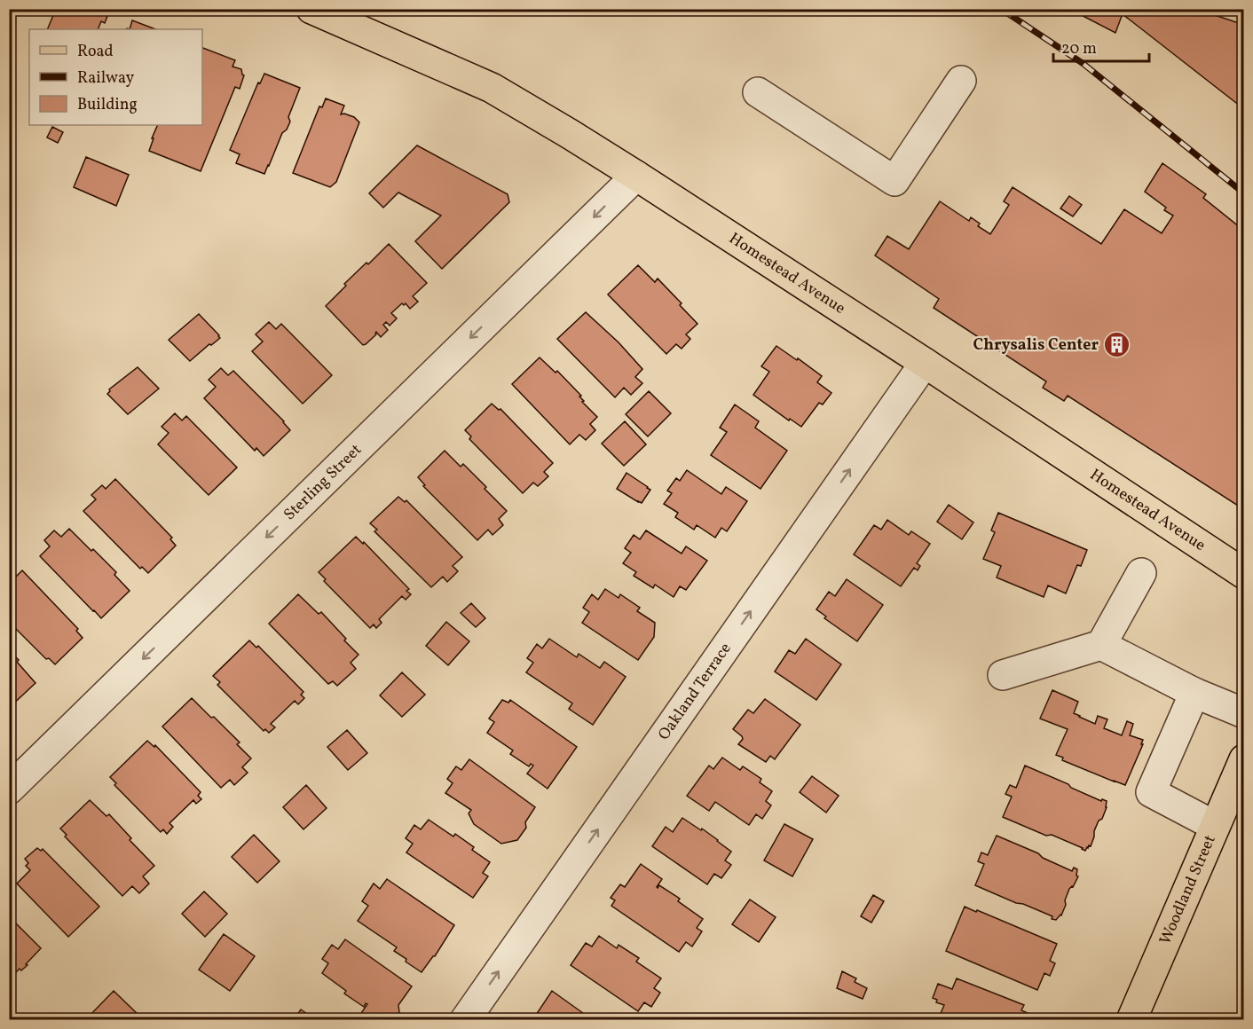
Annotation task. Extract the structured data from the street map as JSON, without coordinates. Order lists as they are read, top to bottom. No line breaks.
{"streets":{"main road":["Homestead Avenue","Woodland Street"],"street":["Sterling Street","Oakland Terrace"]},"crossings":[["Homestead Avenue","Sterling Street"],["Homestead Avenue","Oakland Terrace"]],"one_way":["Sterling Street","Oakland Terrace"],"places":{"building":["Chrysalis Center"]},"legend":["Road","Railway","Building"],"scale_bar":"20 m"}
